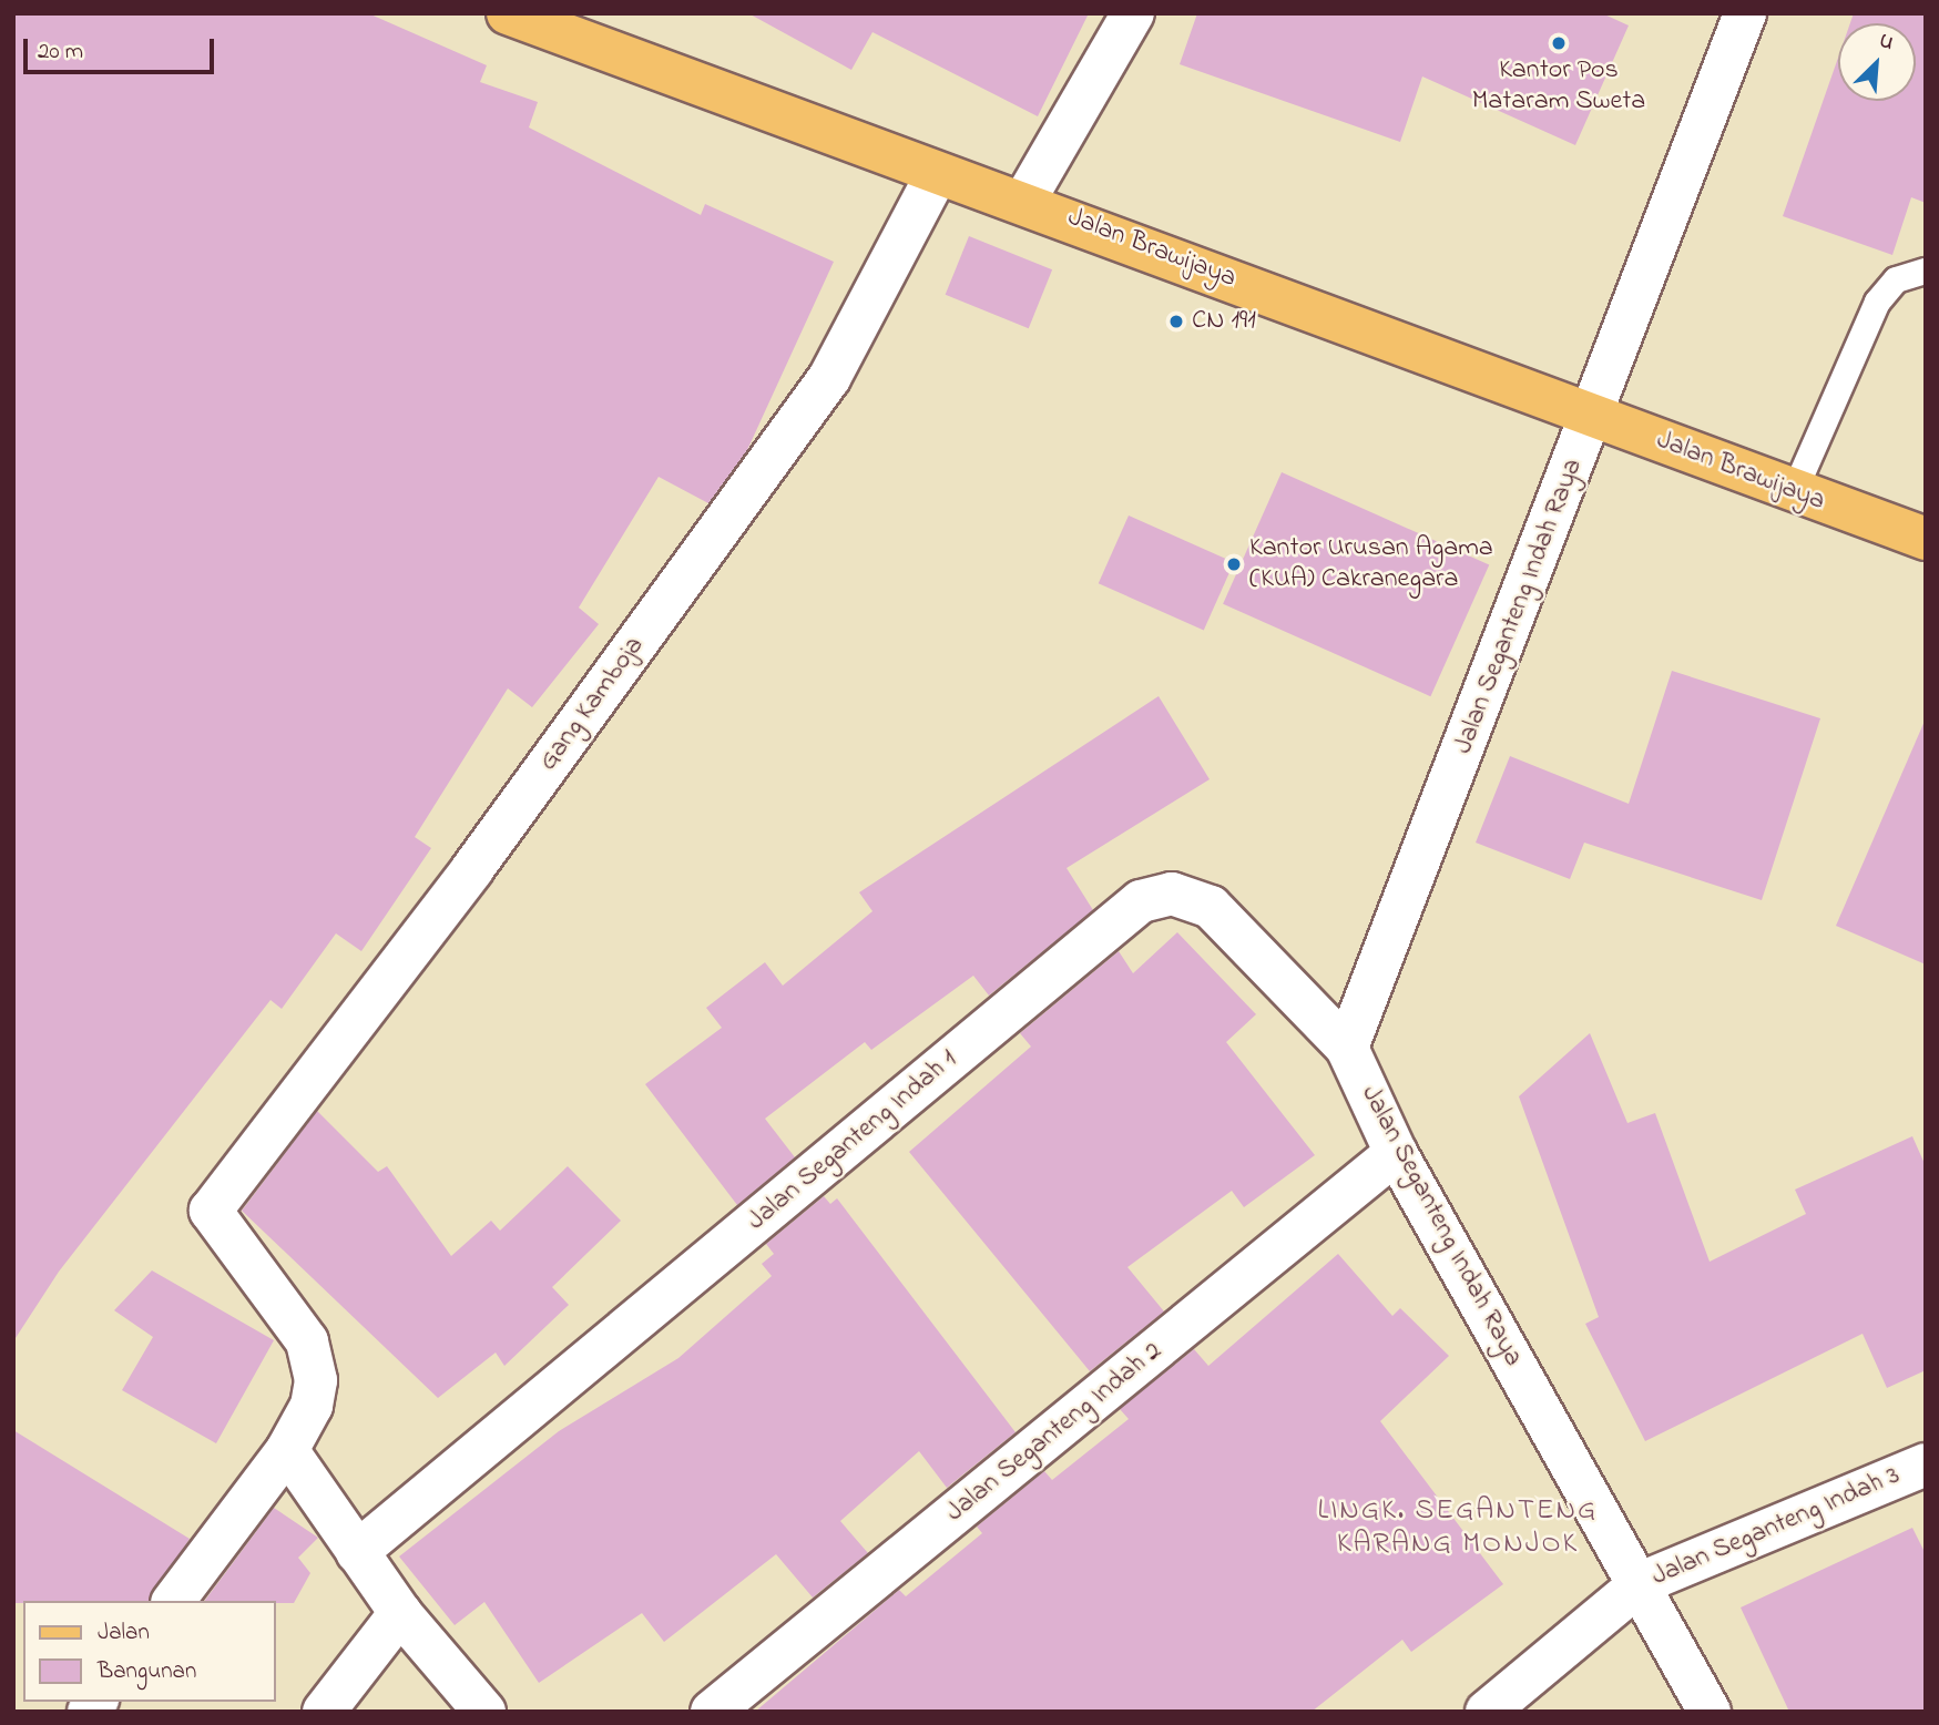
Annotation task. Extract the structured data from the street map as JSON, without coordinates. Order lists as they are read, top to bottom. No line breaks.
{"streets":{"main road":["Jalan Brawijaya"],"street":["Jalan Seganteng Indah Raya","Gang Kamboja","Jalan Seganteng Indah 1","Jalan Seganteng Indah 2","Jalan Seganteng Indah 3"]},"crossings":[["Jalan Brawijaya","Jalan Seganteng Indah Raya"],["Jalan Brawijaya","Gang Kamboja"],["Jalan Seganteng Indah Raya","Jalan Seganteng Indah 1"],["Jalan Seganteng Indah Raya","Jalan Seganteng Indah 2"],["Jalan Seganteng Indah Raya","Jalan Seganteng Indah 3"]],"districts":["LINGK. SEGANTENG KARANG MONJOK"],"places":["Kantor Pos Mataram Sweta","CN 191","Kantor Urusan Agama (KUA) Cakranegara"],"legend":["Jalan","Bangunan"],"scale_bar":"20 m","north":"top right"}
